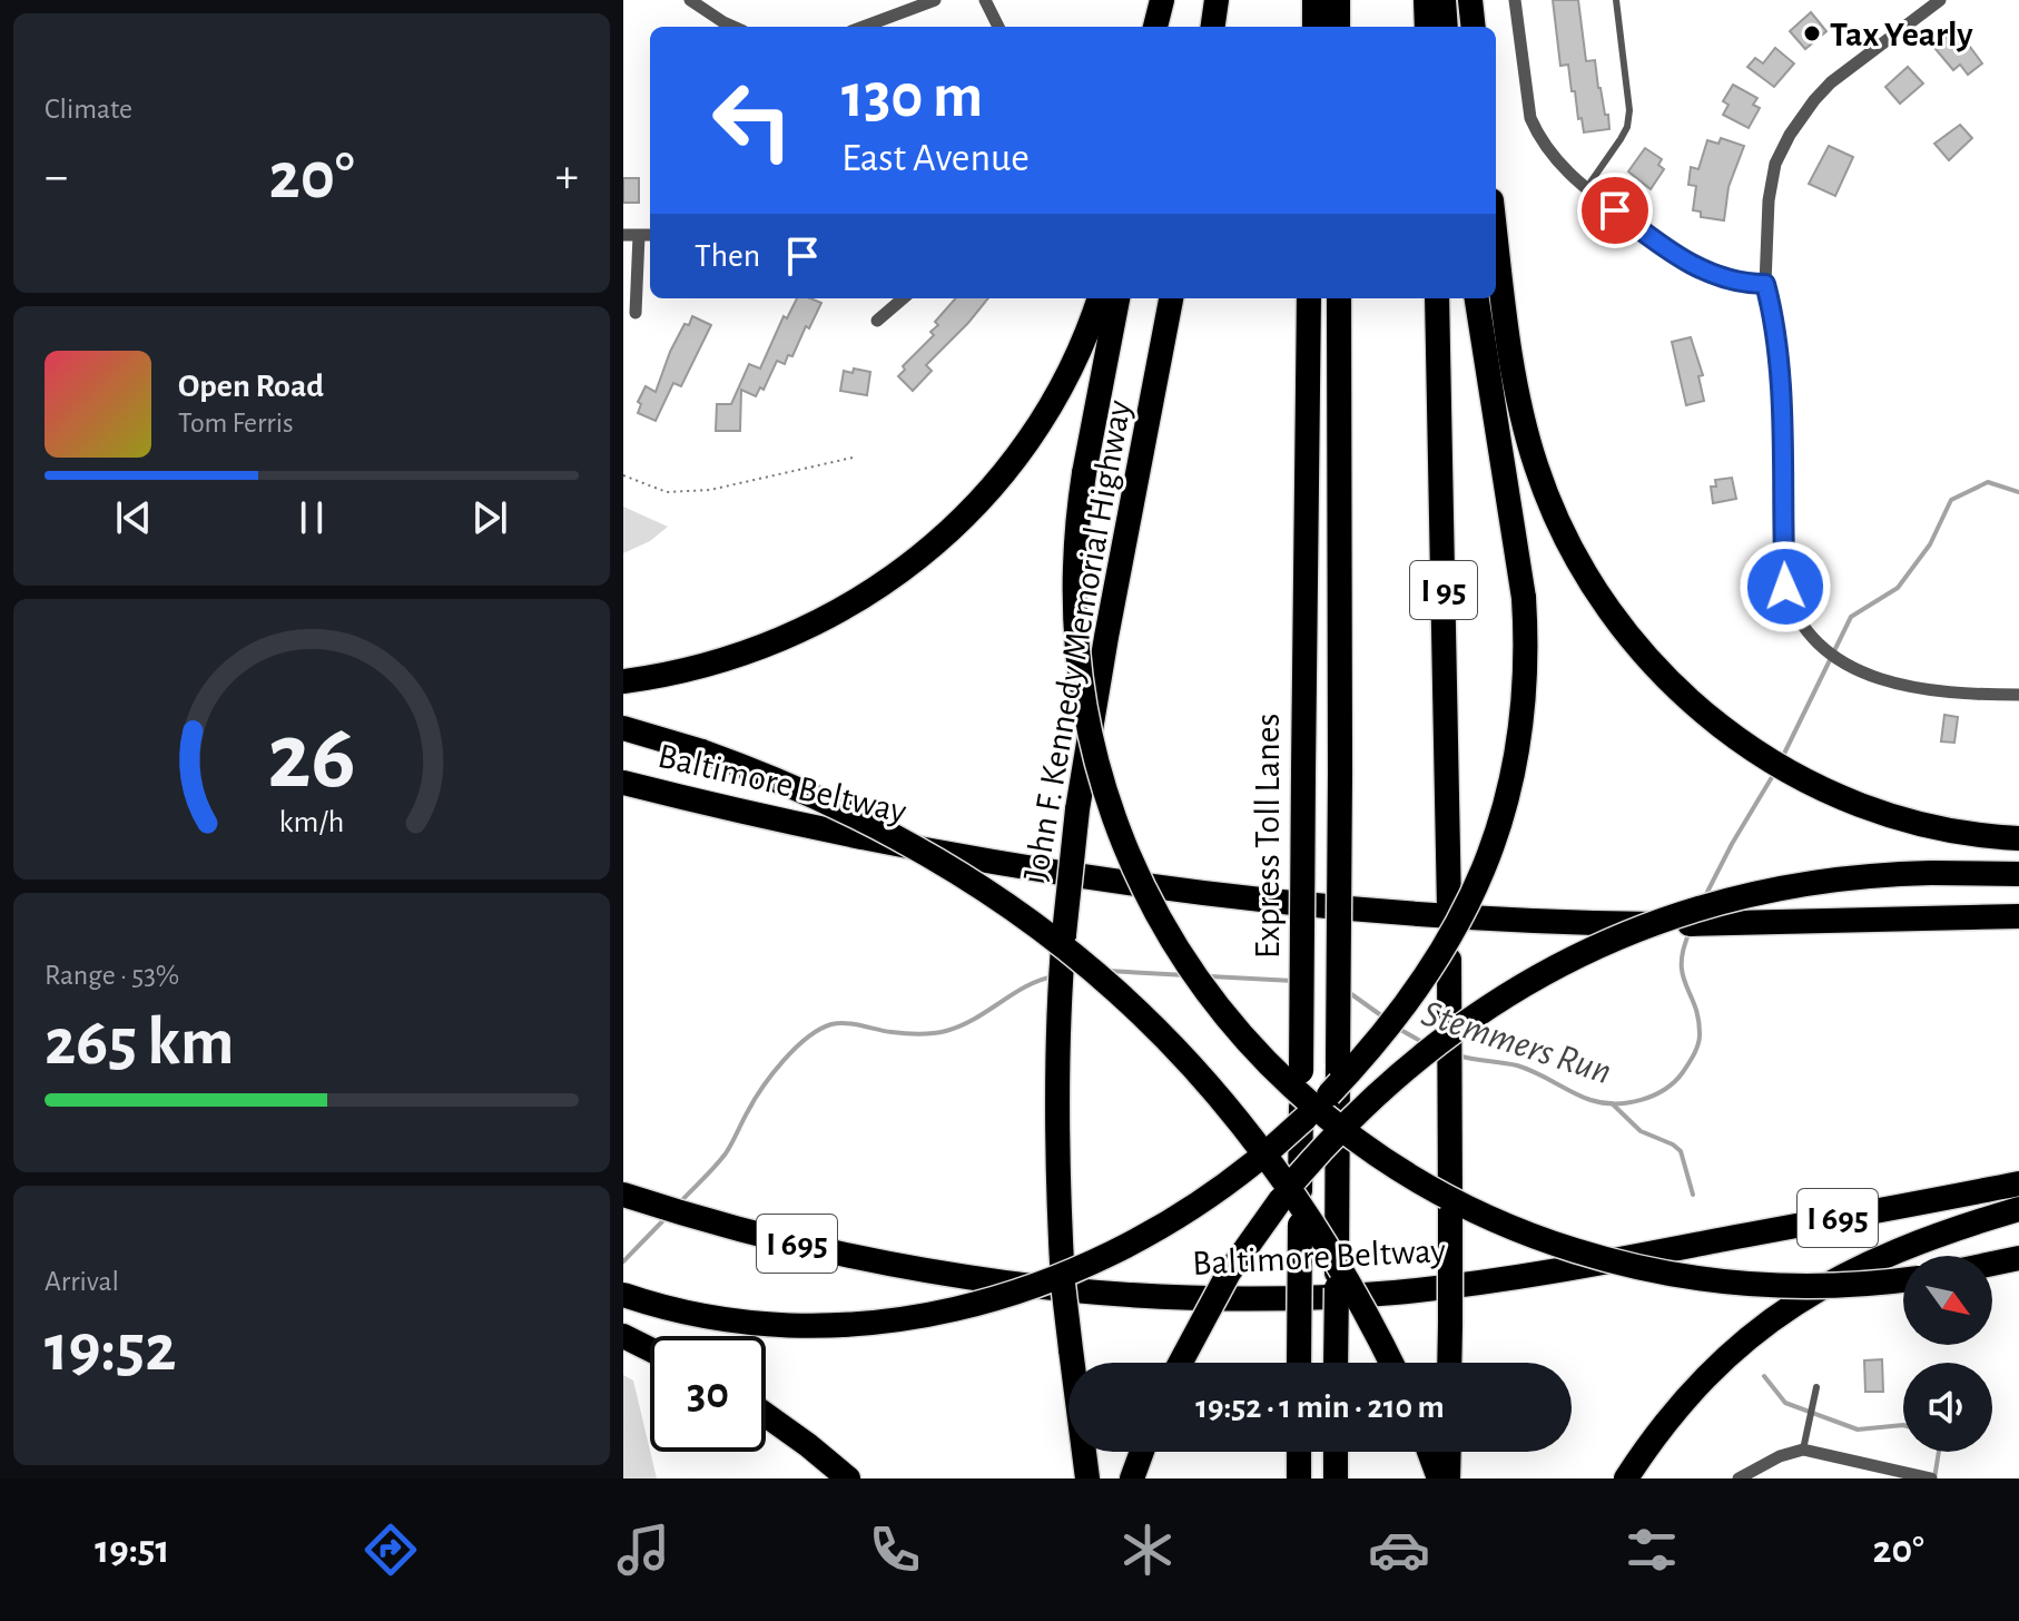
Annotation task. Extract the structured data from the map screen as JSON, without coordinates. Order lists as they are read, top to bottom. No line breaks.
{"streets":{"highway":["I 95","John F. Kennedy Memorial Highway","Baltimore Beltway","Express Toll Lanes","I 695"]},"water":["Stemmers Run"],"places":["Tax Yearly"],"north":"bottom right","page":{"tile":["Climate",["Range · 53%","265 km"],["Arrival","19:52"]],"turn":["130 m","East Avenue"],"heat":["−","20°","+"],"then":"Then","song":["Open Road","Tom Ferris"],"limit":"30","trip":"19:52 · 1 min · 210 m","tabs":["19:51","20°"],"gauge":["26","km/h"]}}
